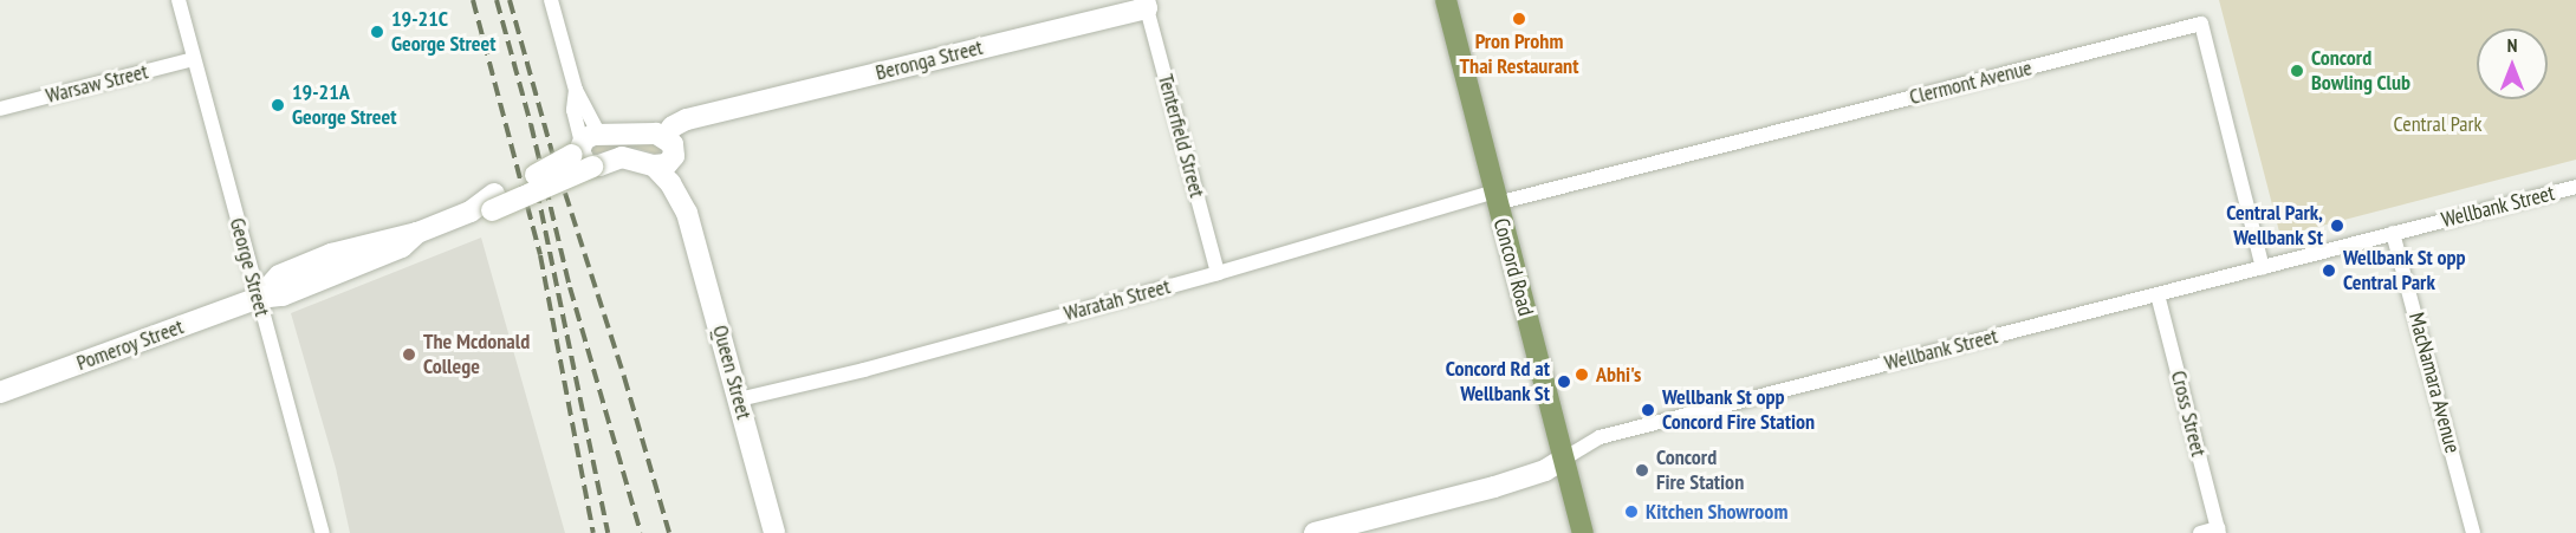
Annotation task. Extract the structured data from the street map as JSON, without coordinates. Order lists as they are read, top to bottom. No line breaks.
{"streets":{"main road":["Beronga Street","Wellbank Street","Concord Road","Pomeroy Street","Queen Street"],"street":["Clermont Avenue","Warsaw Street","Tenterfield Street","George Street","Waratah Street","MacNamara Avenue","Cross Street"]},"crossings":[["Beronga Street","Tenterfield Street"],["Beronga Street","Queen Street"],["Clermont Avenue","Wellbank Street"],["Clermont Avenue","Concord Road"],["Clermont Avenue","Waratah Street"],["Warsaw Street","George Street"],["Tenterfield Street","Waratah Street"],["Wellbank Street","Concord Road"],["Wellbank Street","MacNamara Avenue"],["Wellbank Street","Cross Street"],["George Street","Pomeroy Street"],["Concord Road","Waratah Street"],["Waratah Street","Queen Street"]],"parks":["Central Park"],"places":["Pron Prohm Thai Restaurant","19-21C George Street","Concord Bowling Club","19-21A George Street","Central Park, Wellbank St","Wellbank St opp Central Park","The Mcdonald College","Abhi's","Concord Rd at Wellbank St","Wellbank St opp Concord Fire Station","Concord Fire Station","Kitchen Showroom"],"north":"top"}
